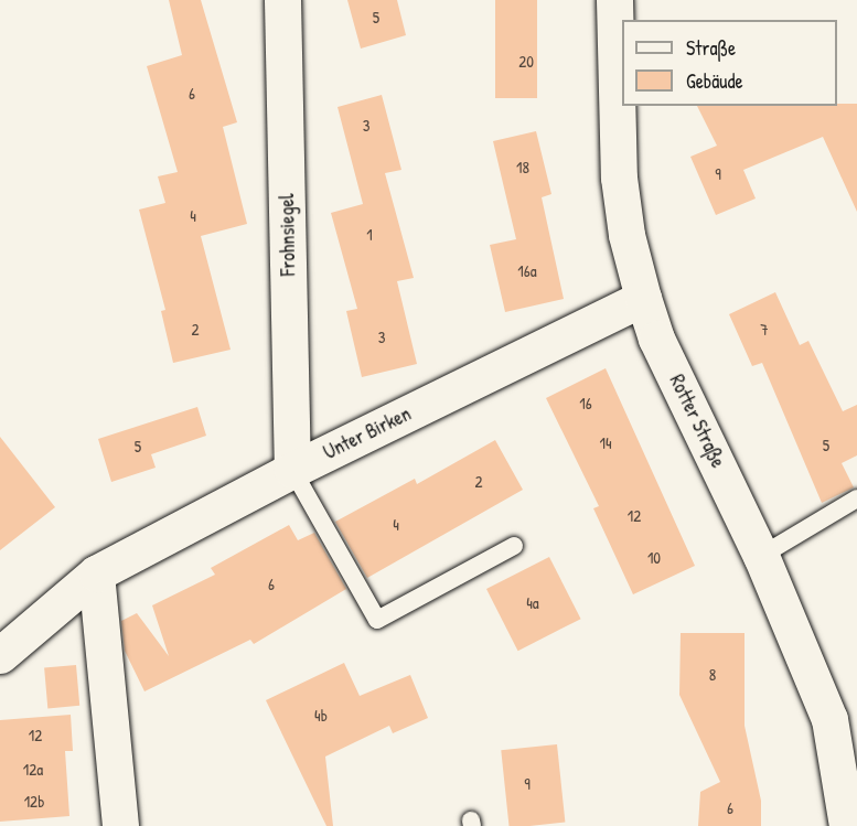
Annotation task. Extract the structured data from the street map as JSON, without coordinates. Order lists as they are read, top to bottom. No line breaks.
{"streets":{"street":["Frohnsiegel","Rotter Straße","Unter Birken"]},"crossings":[["Frohnsiegel","Unter Birken"],["Rotter Straße","Unter Birken"]],"house_numbers":["5","20","6","3","18","9","4","1","16a","2","7","3","16","14","5","5","2","12","4","10","6","4a","8","4b","12","12a","9","12b","6"],"legend":["Straße","Gebäude"]}
